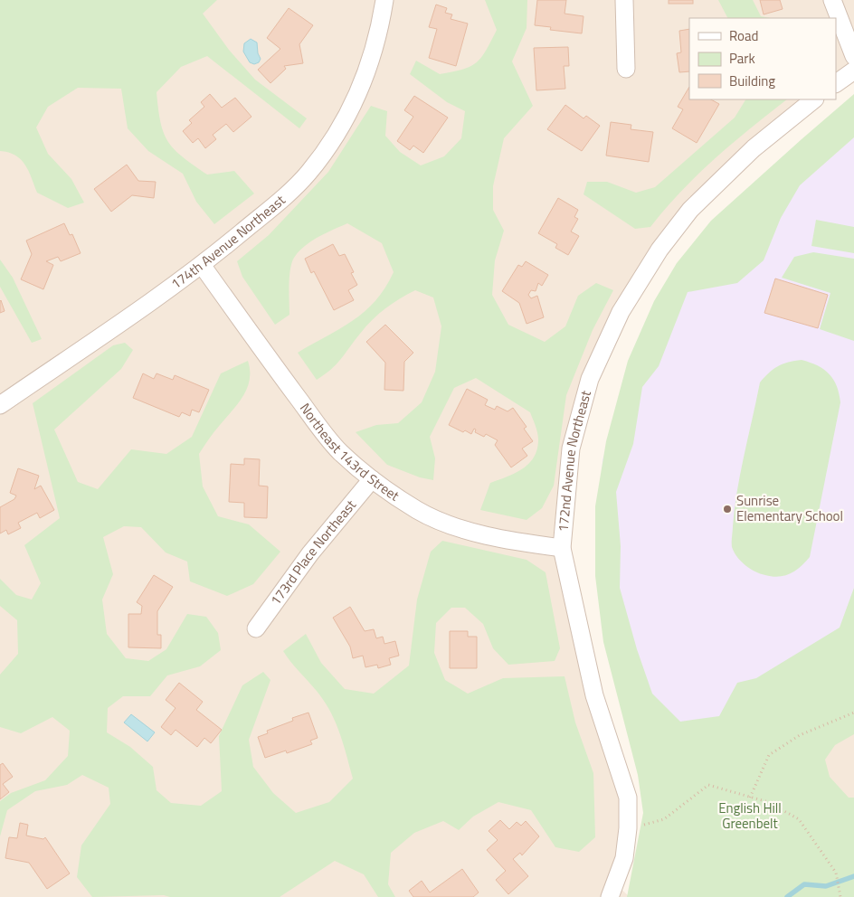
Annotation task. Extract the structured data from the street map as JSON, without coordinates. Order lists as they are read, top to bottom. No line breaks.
{"streets":{"street":["174th Avenue Northeast","Northeast 143rd Street","172nd Avenue Northeast","173rd Place Northeast"]},"crossings":[["174th Avenue Northeast","Northeast 143rd Street"],["Northeast 143rd Street","172nd Avenue Northeast"],["Northeast 143rd Street","173rd Place Northeast"]],"parks":["English Hill Greenbelt"],"places":["Sunrise Elementary School"],"legend":["Road","Park","Building"]}
